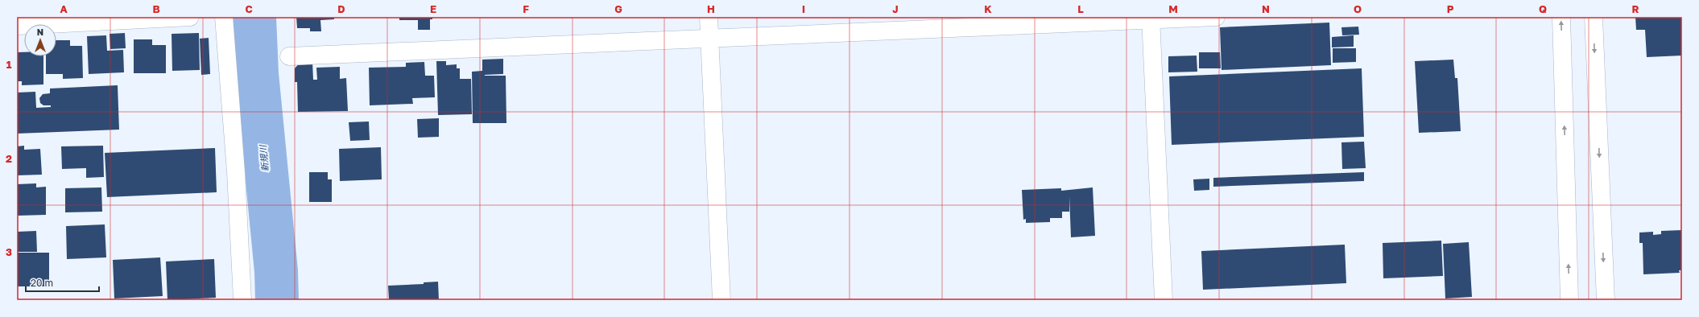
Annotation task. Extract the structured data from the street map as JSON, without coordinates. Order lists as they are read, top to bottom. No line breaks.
{"water":["新規川"],"scale_bar":"20 m","north":"top","grid":{"columns":["A","B","C","D","E","F","G","H","I","J","K","L","M","N","O","P","Q","R"],"rows":["1","2","3"]}}
